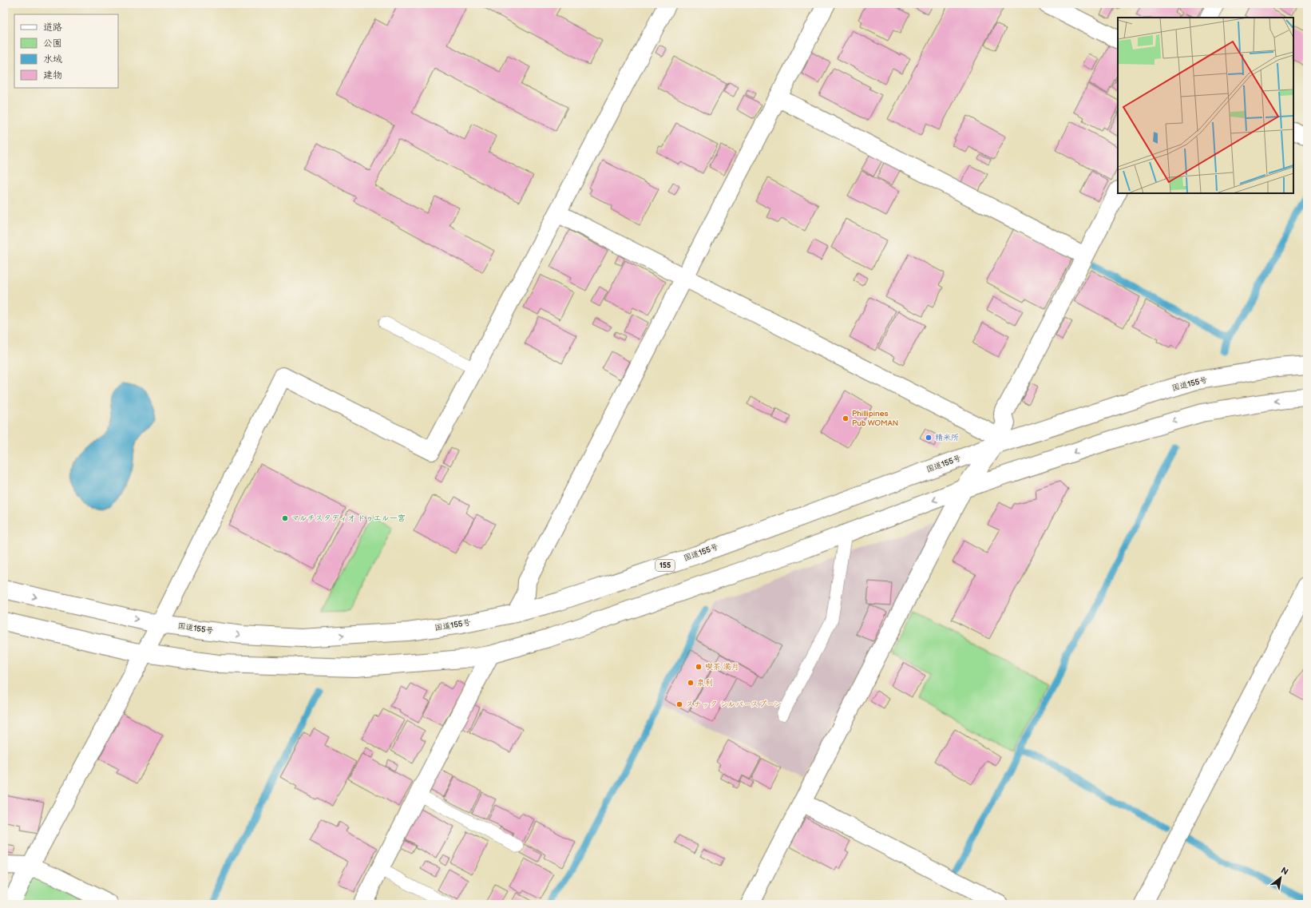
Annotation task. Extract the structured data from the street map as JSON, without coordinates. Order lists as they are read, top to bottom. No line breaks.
{"streets":{"main road":["国道155号","155"]},"places":["Phillipines Pub WOMAN","精米所","マルチスタディオ ドゥエル一宮","喫茶 満月","泉利","スナック シルバースプーン"],"legend":["道路","公園","水域","建物"],"north":"top right"}
